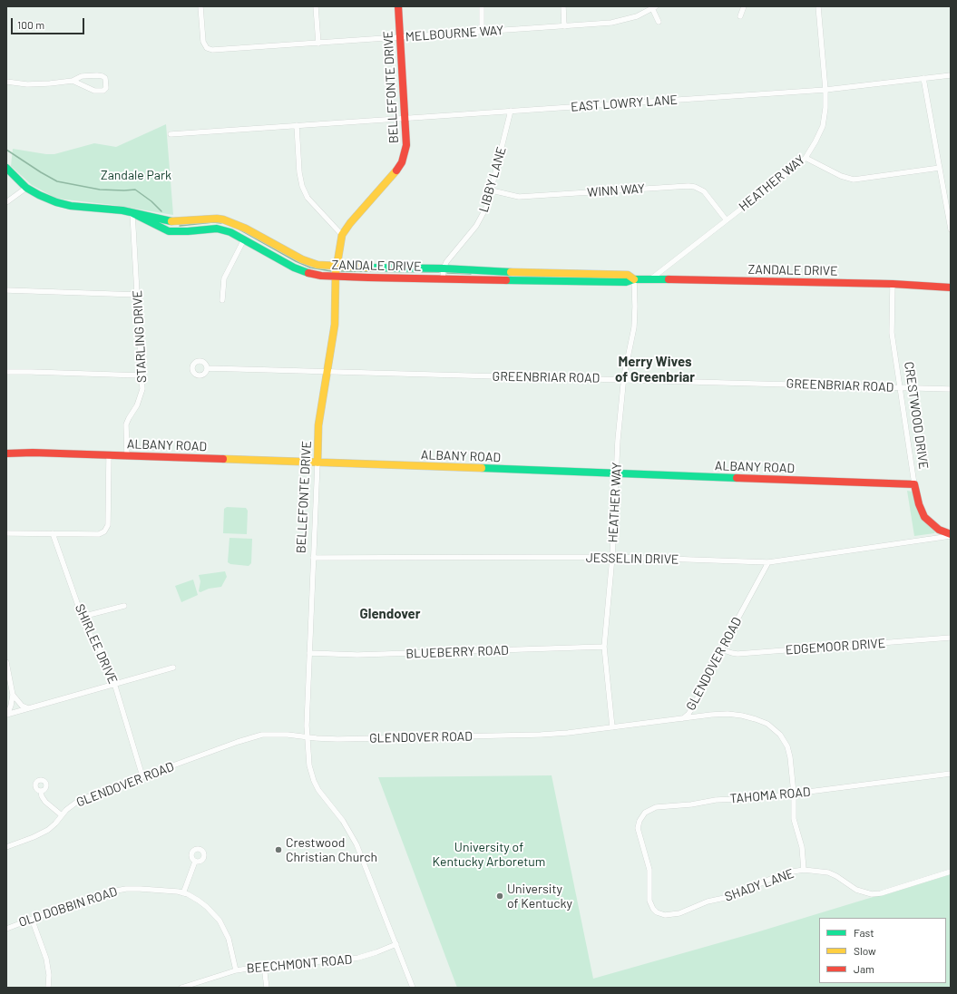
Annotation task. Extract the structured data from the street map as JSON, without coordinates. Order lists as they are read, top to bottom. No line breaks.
{"streets":{"street":["MELBOURNE WAY","BELLEFONTE DRIVE","EAST LOWRY LANE","LIBBY LANE","HEATHER WAY","WINN WAY","ZANDALE DRIVE","STARLING DRIVE","GREENBRIAR ROAD","CRESTWOOD DRIVE","ALBANY ROAD","JESSELIN DRIVE","SHIRLEE DRIVE","EDGEMOOR DRIVE","BLUEBERRY ROAD","GLENDOVER ROAD","TAHOMA ROAD","SHADY LANE","OLD DOBBIN ROAD","BEECHMONT ROAD"]},"crossings":[["MELBOURNE WAY","BELLEFONTE DRIVE"],["BELLEFONTE DRIVE","EAST LOWRY LANE"],["BELLEFONTE DRIVE","ZANDALE DRIVE"],["BELLEFONTE DRIVE","GREENBRIAR ROAD"],["BELLEFONTE DRIVE","ALBANY ROAD"],["BELLEFONTE DRIVE","JESSELIN DRIVE"],["BELLEFONTE DRIVE","BLUEBERRY ROAD"],["BELLEFONTE DRIVE","GLENDOVER ROAD"],["BELLEFONTE DRIVE","BEECHMONT ROAD"],["EAST LOWRY LANE","LIBBY LANE"],["EAST LOWRY LANE","HEATHER WAY"],["LIBBY LANE","WINN WAY"],["LIBBY LANE","ZANDALE DRIVE"],["HEATHER WAY","WINN WAY"],["HEATHER WAY","ZANDALE DRIVE"],["HEATHER WAY","GREENBRIAR ROAD"],["HEATHER WAY","ALBANY ROAD"],["HEATHER WAY","JESSELIN DRIVE"],["HEATHER WAY","BLUEBERRY ROAD"],["HEATHER WAY","GLENDOVER ROAD"],["ZANDALE DRIVE","STARLING DRIVE"],["ZANDALE DRIVE","CRESTWOOD DRIVE"],["STARLING DRIVE","ALBANY ROAD"],["GREENBRIAR ROAD","CRESTWOOD DRIVE"],["CRESTWOOD DRIVE","ALBANY ROAD"],["CRESTWOOD DRIVE","JESSELIN DRIVE"],["JESSELIN DRIVE","GLENDOVER ROAD"],["SHIRLEE DRIVE","GLENDOVER ROAD"],["EDGEMOOR DRIVE","GLENDOVER ROAD"],["TAHOMA ROAD","SHADY LANE"],["OLD DOBBIN ROAD","BEECHMONT ROAD"]],"districts":["Merry Wives of Greenbriar","Glendover"],"parks":["Zandale Park","University of Kentucky Arboretum"],"places":["Crestwood Christian Church","University of Kentucky"],"legend":["Fast","Slow","Jam"],"scale_bar":"100 m"}
